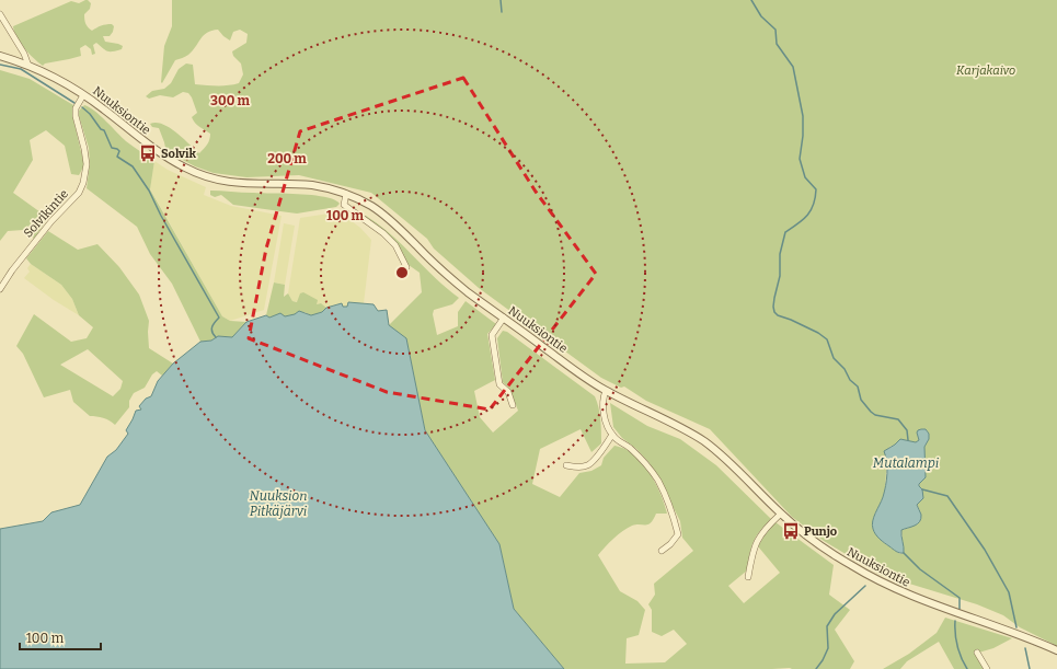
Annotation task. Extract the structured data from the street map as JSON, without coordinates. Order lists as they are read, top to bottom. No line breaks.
{"streets":{"street":["Nuuksiontie","Solvikintie"]},"crossings":[["Nuuksiontie","Solvikintie"]],"water":["Mutalampi","Nuuksion Pitkäjärvi"],"parks":["Karjakaivo"],"places":{"bus stop":["Solvik","Punjo"]},"scale_bar":"100 m","rings":["300 m","200 m","100 m"]}
